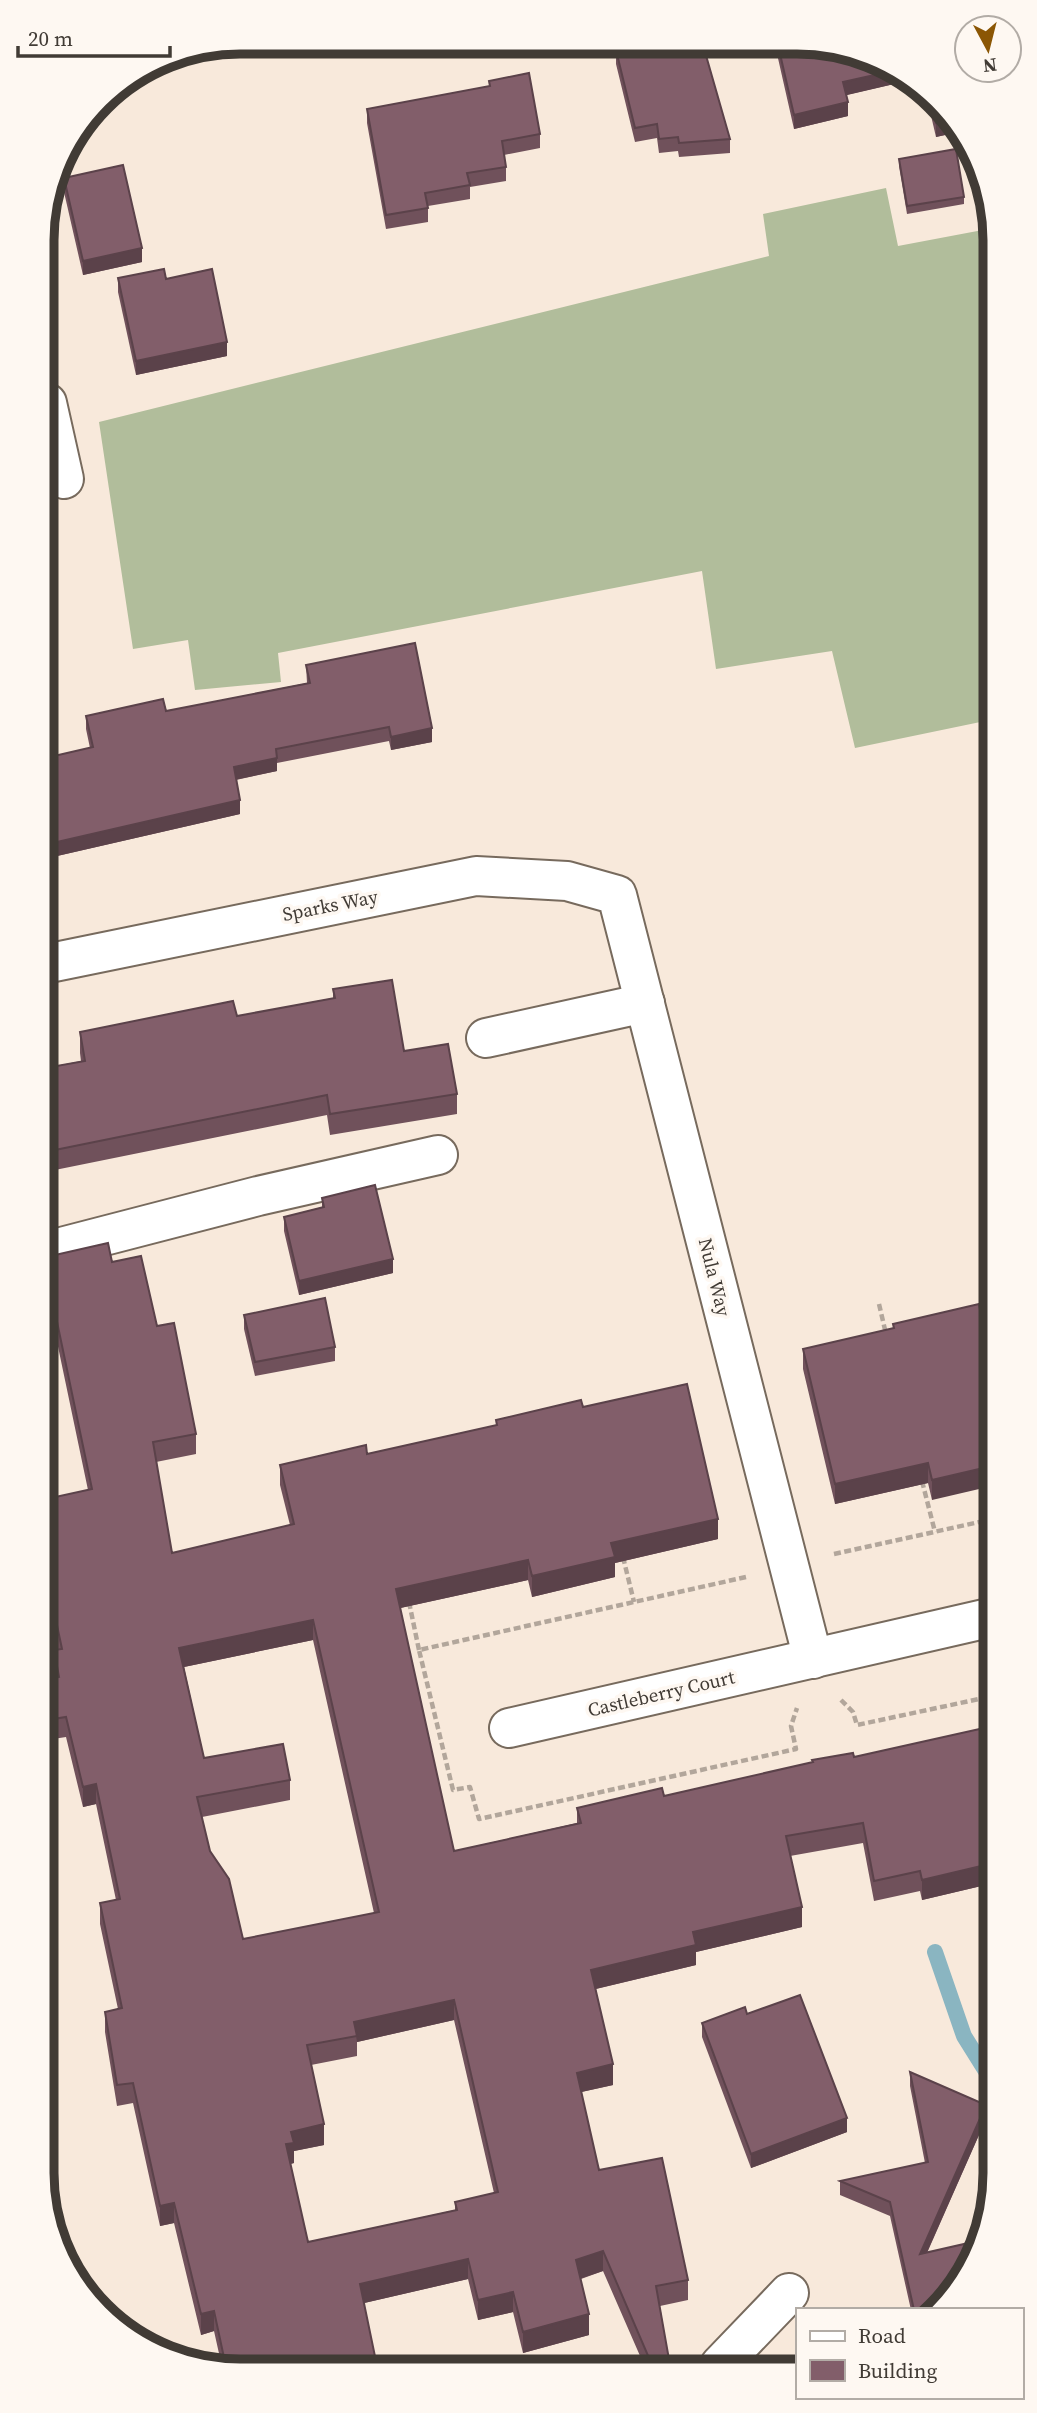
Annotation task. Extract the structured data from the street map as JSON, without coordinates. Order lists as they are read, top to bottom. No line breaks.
{"streets":{"street":["Sparks Way","Nula Way","Castleberry Court"]},"crossings":[["Sparks Way","Nula Way"],["Nula Way","Castleberry Court"]],"legend":["Road","Building"],"scale_bar":"20 m","north":"bottom"}
